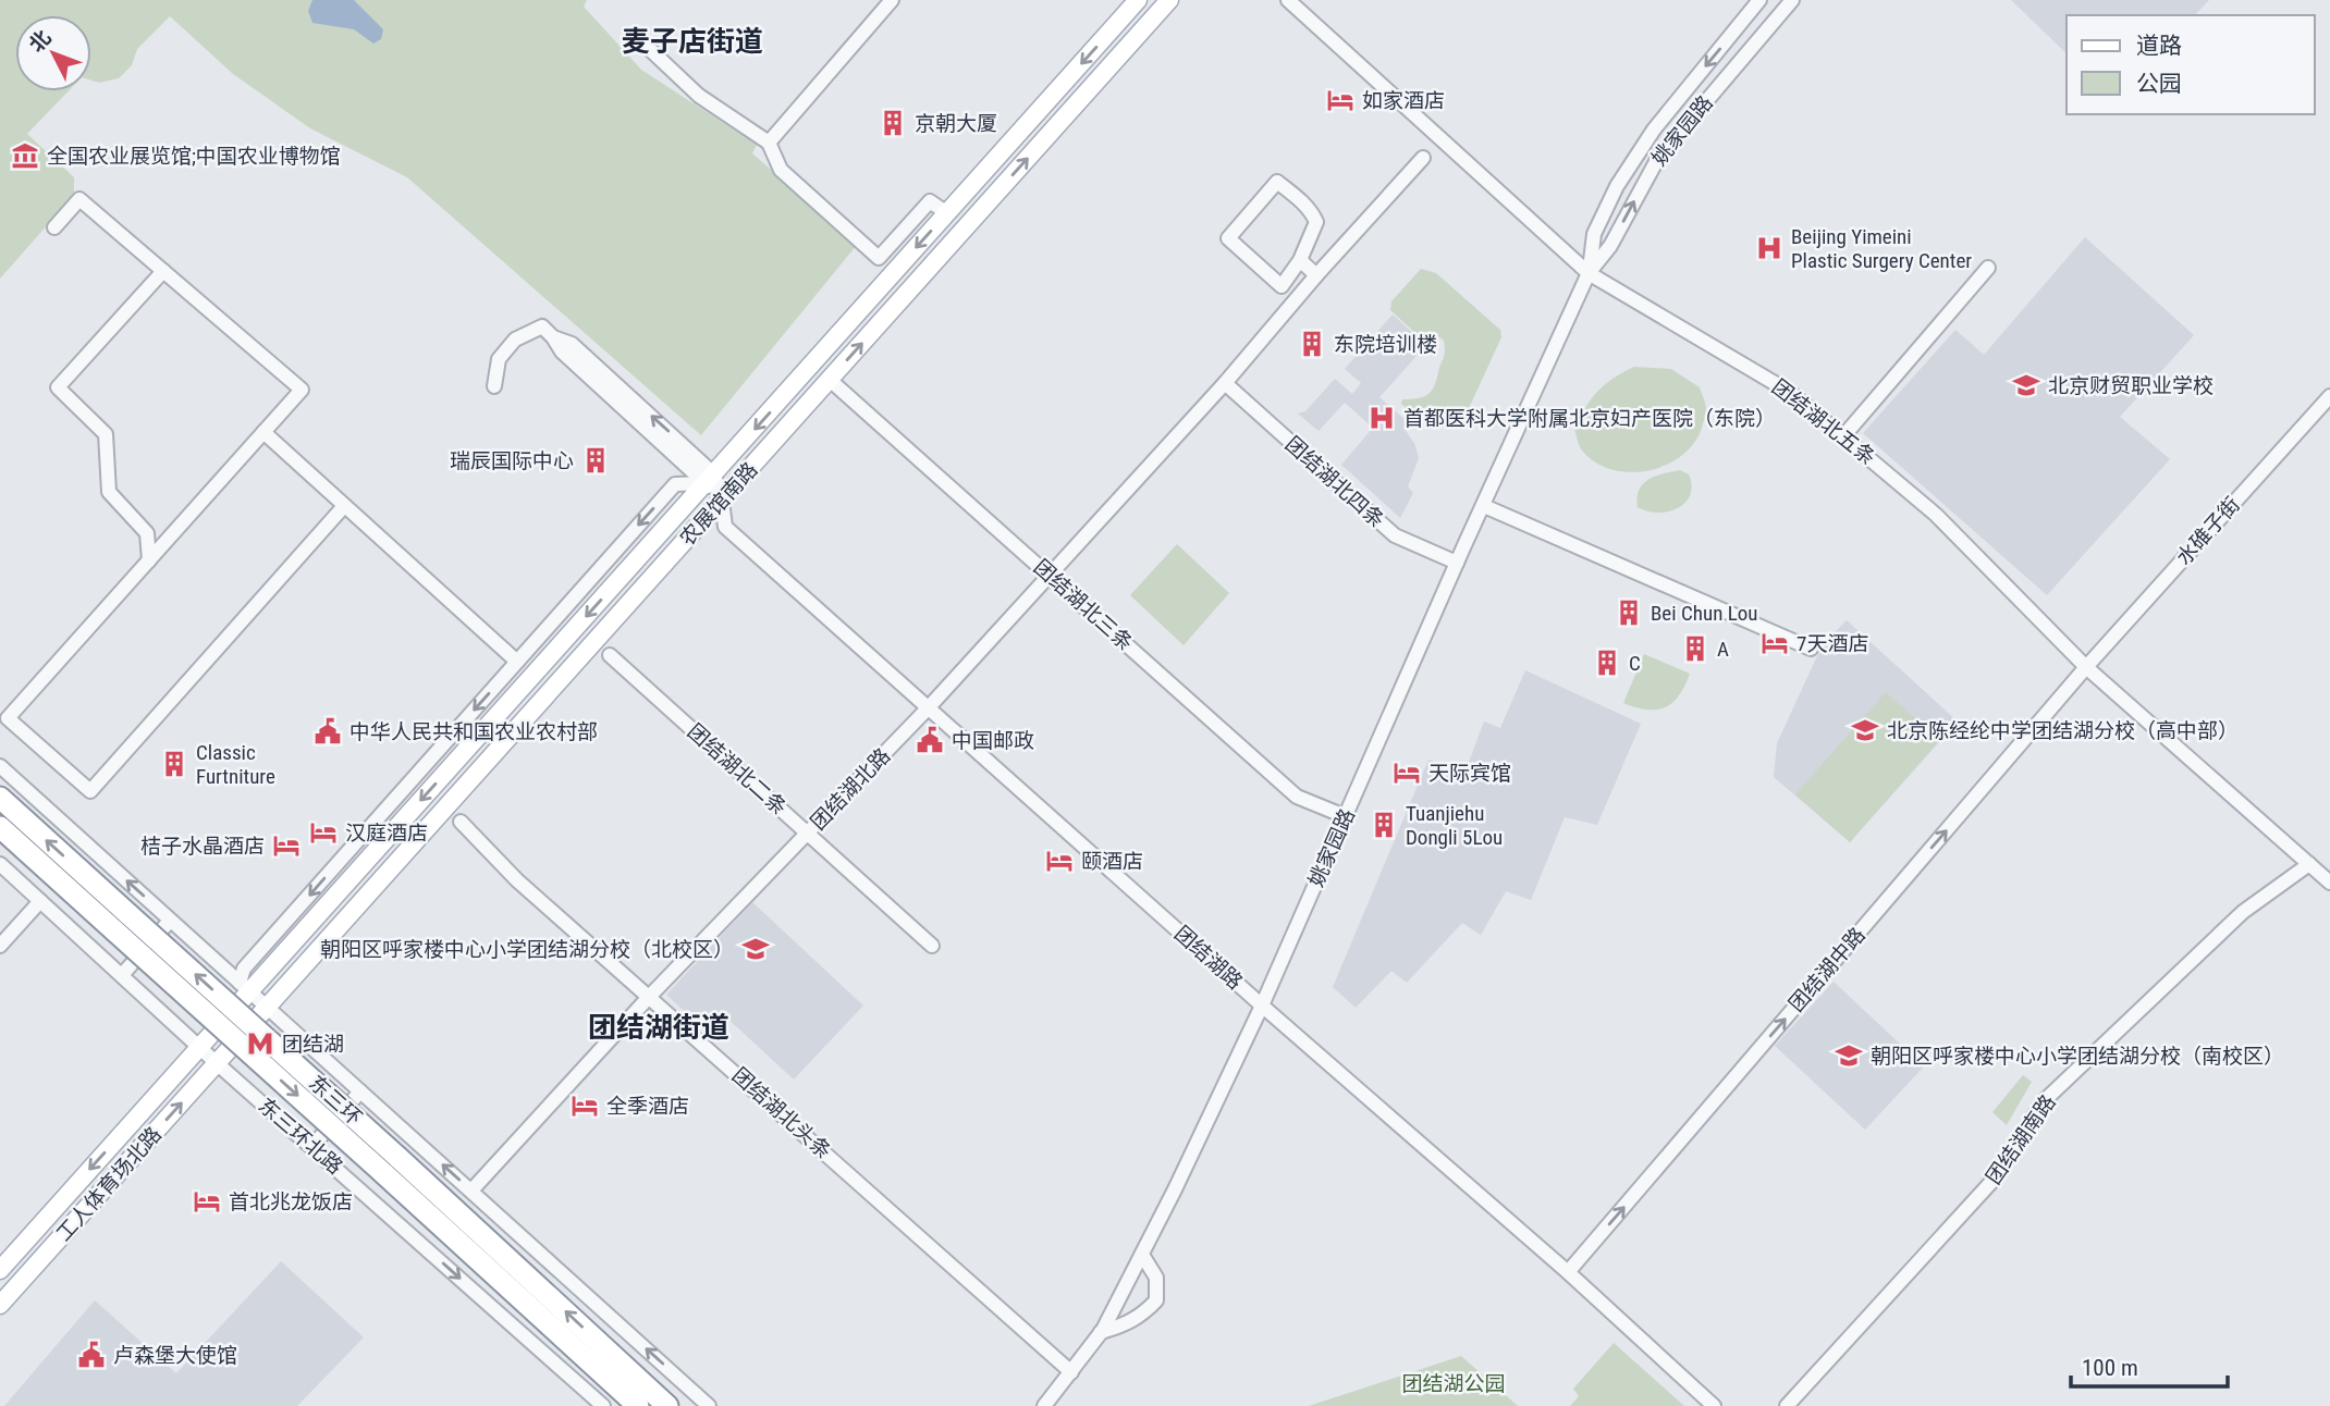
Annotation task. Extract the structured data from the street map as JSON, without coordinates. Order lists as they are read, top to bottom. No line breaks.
{"streets":{"highway":["东三环"],"main road":["农展馆南路","工人体育场北路"],"street":["姚家园路","团结湖北五条","团结湖北四条","水碓子街","团结湖北三条","团结湖北二条","团结湖北路","团结湖路","团结湖中路","团结湖北头条","东三环北路","团结湖南路"]},"crossings":[["姚家园路","团结湖北五条"],["姚家园路","团结湖北四条"],["姚家园路","团结湖北三条"],["姚家园路","团结湖路"],["姚家园路","团结湖北头条"],["团结湖北五条","水碓子街"],["团结湖北五条","团结湖中路"],["团结湖北五条","团结湖南路"],["团结湖北四条","团结湖北路"],["农展馆南路","团结湖北三条"],["农展馆南路","团结湖路"],["农展馆南路","东三环北路"],["农展馆南路","工人体育场北路"],["水碓子街","团结湖中路"],["团结湖北三条","团结湖北路"],["团结湖北二条","团结湖北路"],["团结湖北路","团结湖路"],["团结湖北路","团结湖北头条"],["团结湖路","团结湖中路"],["东三环北路","工人体育场北路"]],"one_way":["团结湖中路"],"districts":["麦子店街道","团结湖街道"],"parks":["团结湖公园"],"places":{"hotel":["如家酒店","7天酒店","天际宾馆","汉庭酒店","桔子水晶酒店","颐酒店","全季酒店","首北兆龙饭店"],"building":["京朝大厦","东院培训楼","瑞辰国际中心","Bei Chun Lou","A","C","Classic Furtniture","Tuanjiehu Dongli 5Lou"],"museum":["全国农业展览馆;中国农业博物馆"],"hospital":["Beijing Yimeini Plastic Surgery Center","首都医科大学附属北京妇产医院（东院）"],"school or university":["北京财贸职业学校","北京陈经纶中学团结湖分校（高中部）","朝阳区呼家楼中心小学团结湖分校（北校区）","朝阳区呼家楼中心小学团结湖分校（南校区）"],"public building":["中华人民共和国农业农村部","中国邮政","卢森堡大使馆"],"metro station":["团结湖"]},"legend":["道路","公园"],"scale_bar":"100 m","north":"top left"}
